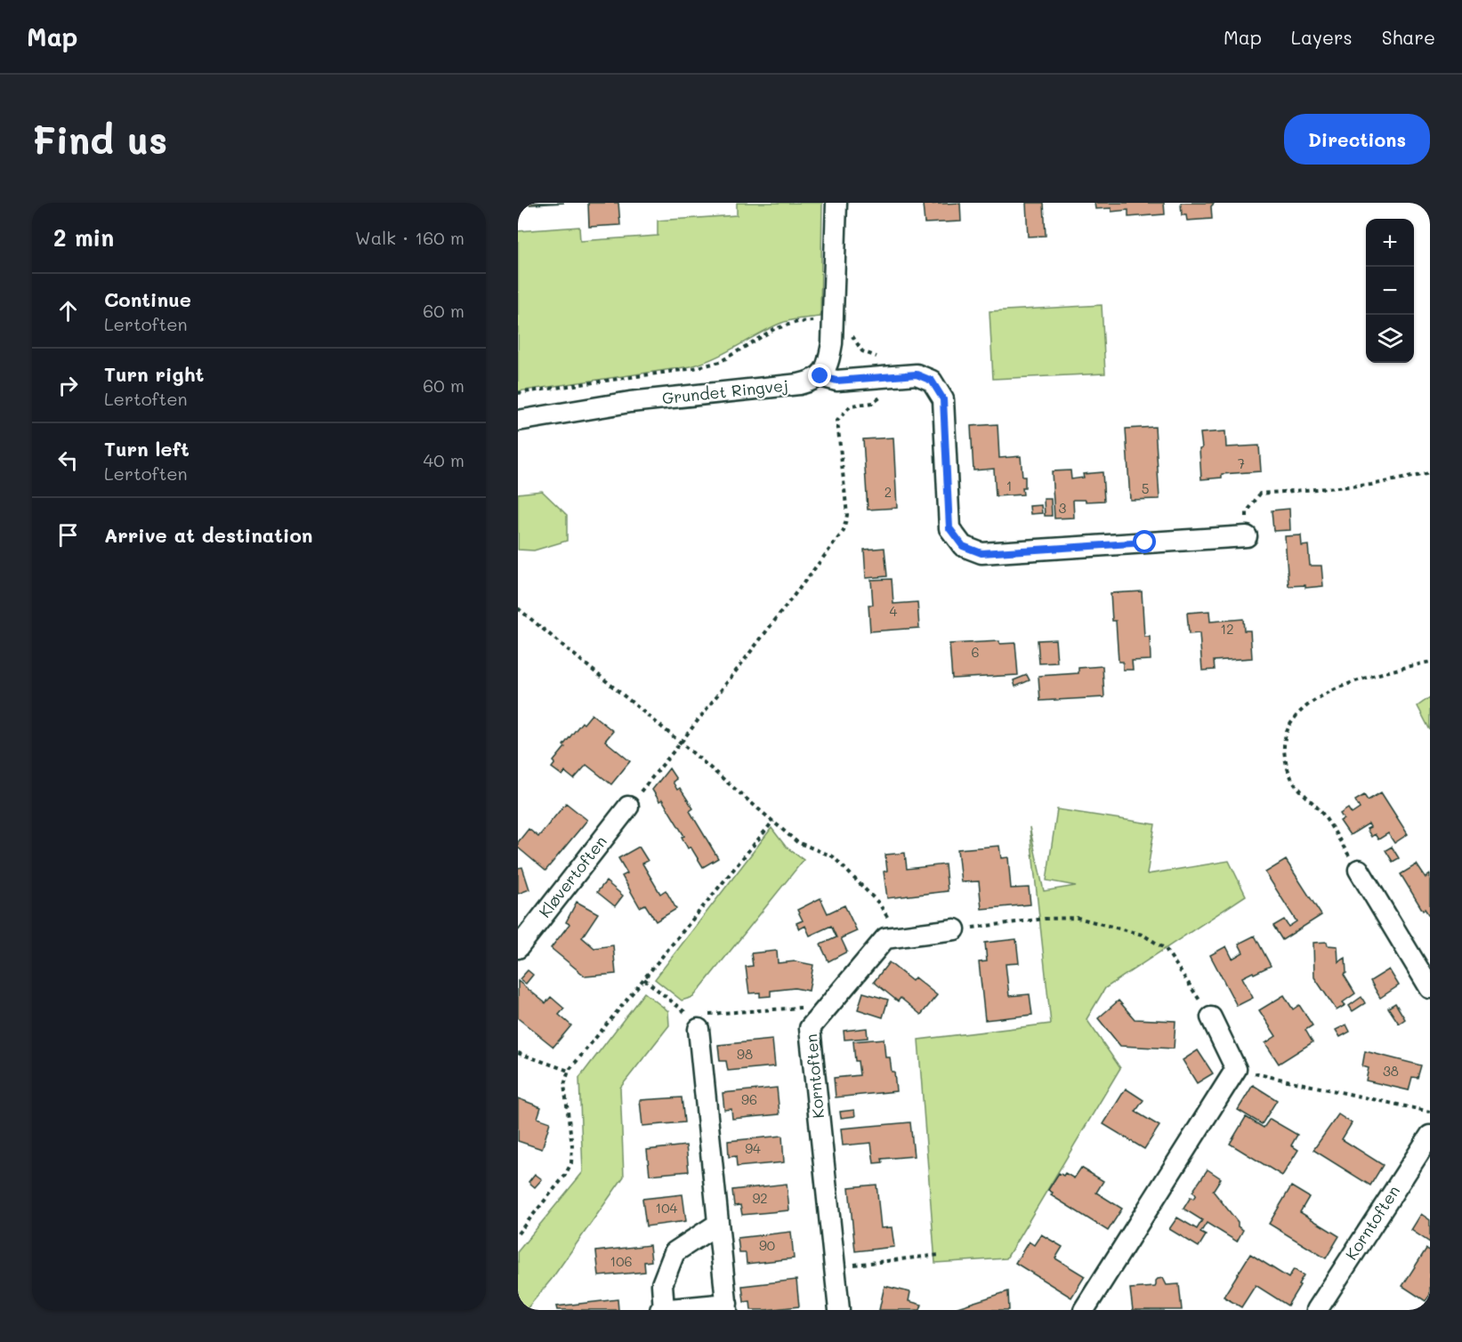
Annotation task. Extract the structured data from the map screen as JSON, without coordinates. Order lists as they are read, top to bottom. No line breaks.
{"streets":{"street":["Grundet Ringvej","Kløvertoften","Korntoften"]},"house_numbers":["7","1","5","2","3","4","12","6","98","38","96","94","92","104","90","106"],"page":{"header":"Map","nav":["Map","Layers","Share"],"buttons":"Directions","title":"Find us","heading":["2 min","Walk · 160 m"],"map_buttons":["+","−"],"list":[["Continue","Lertoften","60 m"],["Turn right","Lertoften","60 m"],["Turn left","Lertoften","40 m"],"Arrive at destination"]}}
